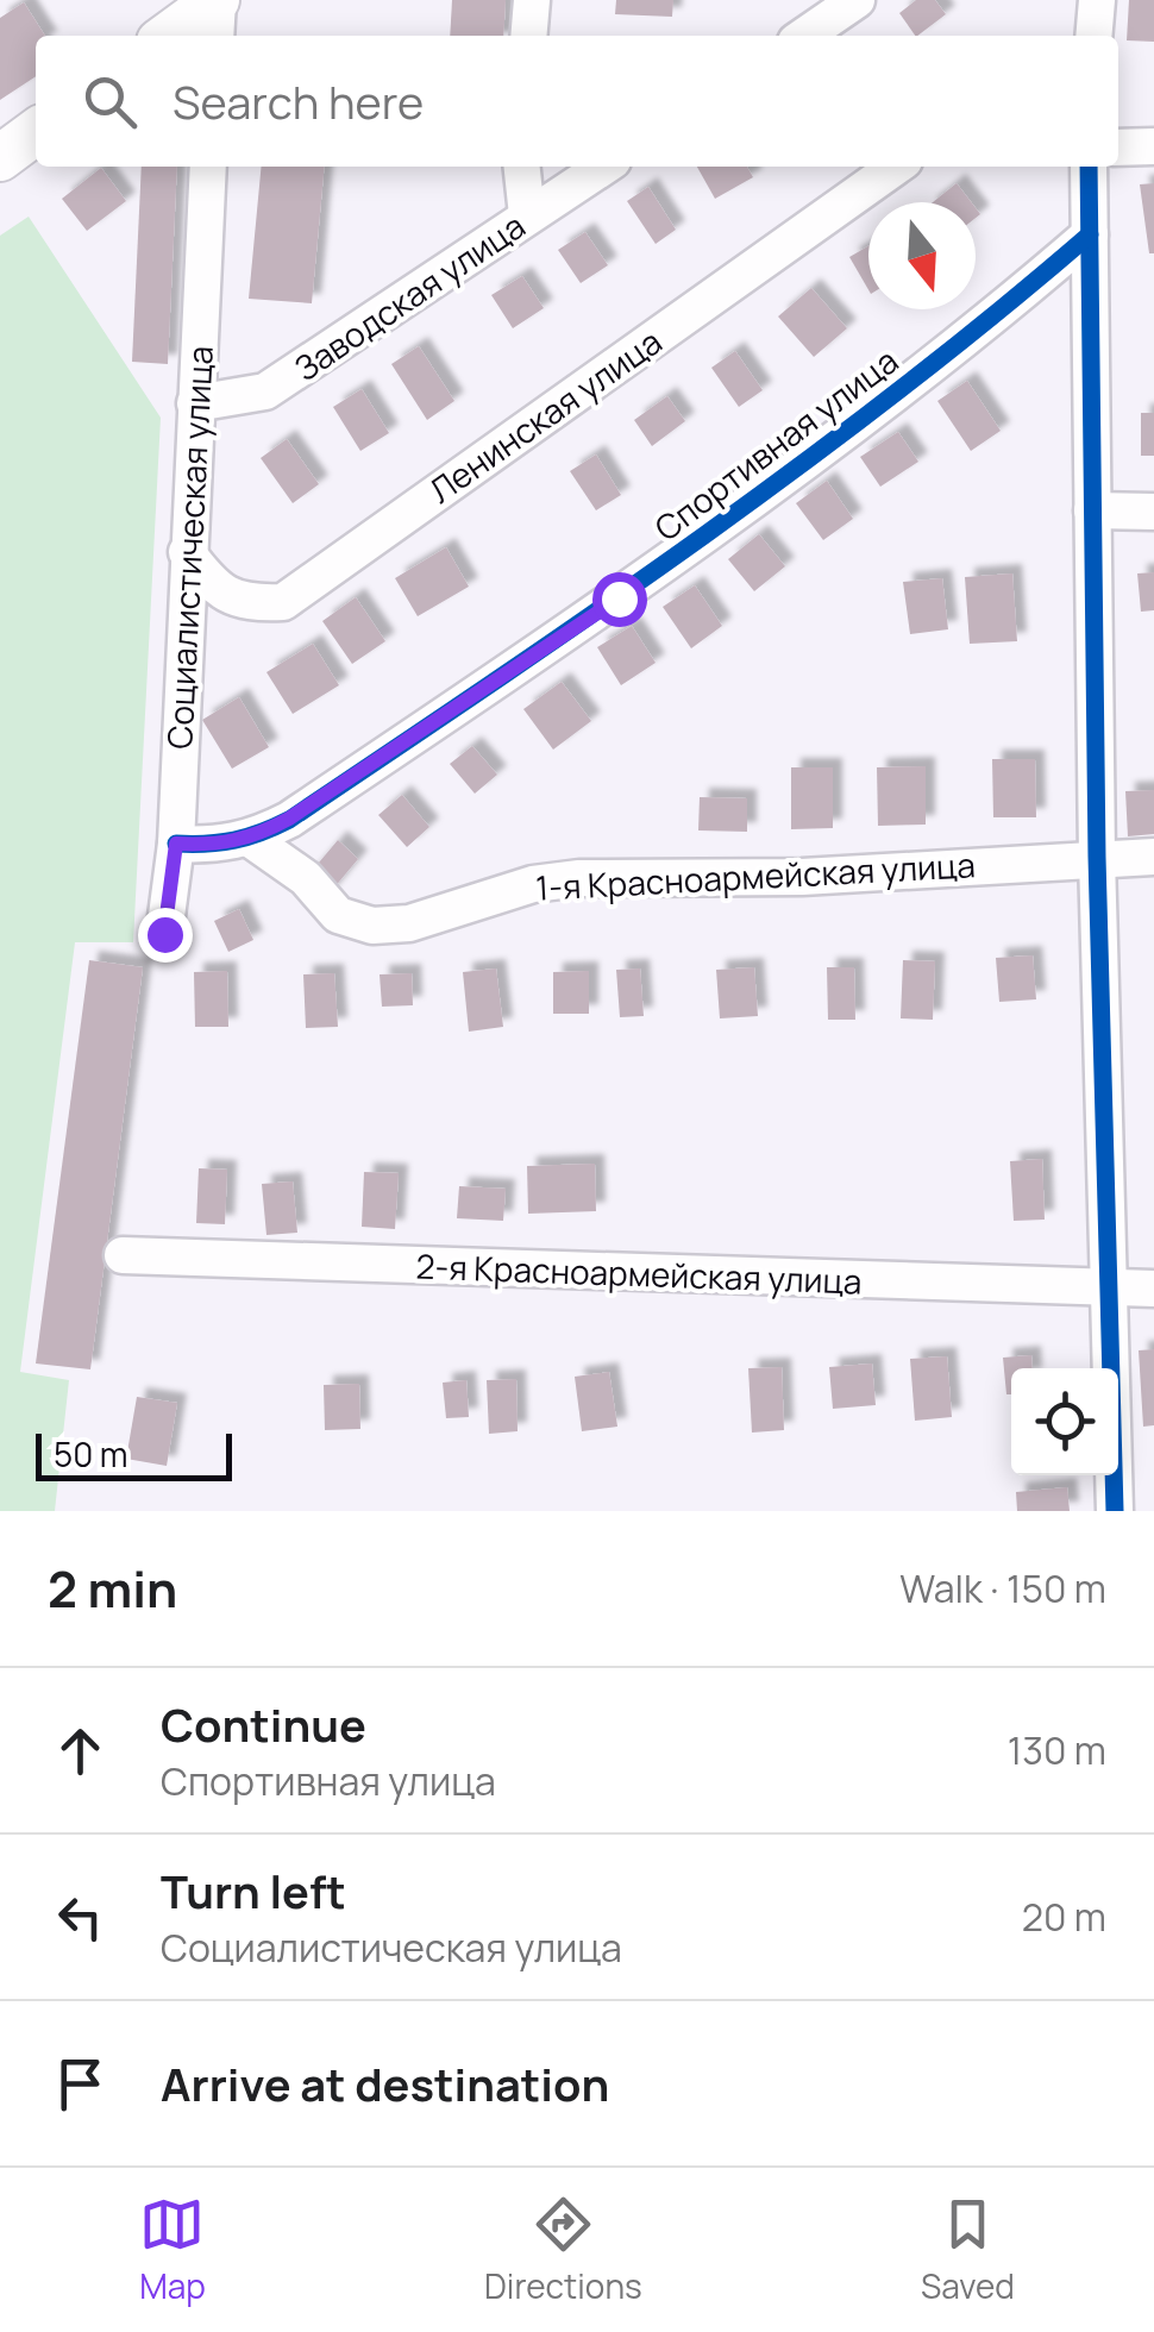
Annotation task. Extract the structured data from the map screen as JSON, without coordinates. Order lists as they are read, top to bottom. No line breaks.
{"streets":{"street":["Заводская улица","Ленинская улица","Спортивная улица","Социалистическая улица","1-я Красноармейская улица","2-я Красноармейская улица"]},"crossings":[["Заводская улица","Социалистическая улица"],["Ленинская улица","Социалистическая улица"],["Спортивная улица","Социалистическая улица"],["Спортивная улица","1-я Красноармейская улица"]],"scale_bar":"50 m","north":"bottom","page":{"search":"Search here","scale":"50 m","heading":["2 min","Walk · 150 m"],"list":[["Continue","Спортивная улица","130 m"],["Turn left","Социалистическая улица","20 m"],"Arrive at destination"],"nav":["Map","Directions","Saved"]}}
